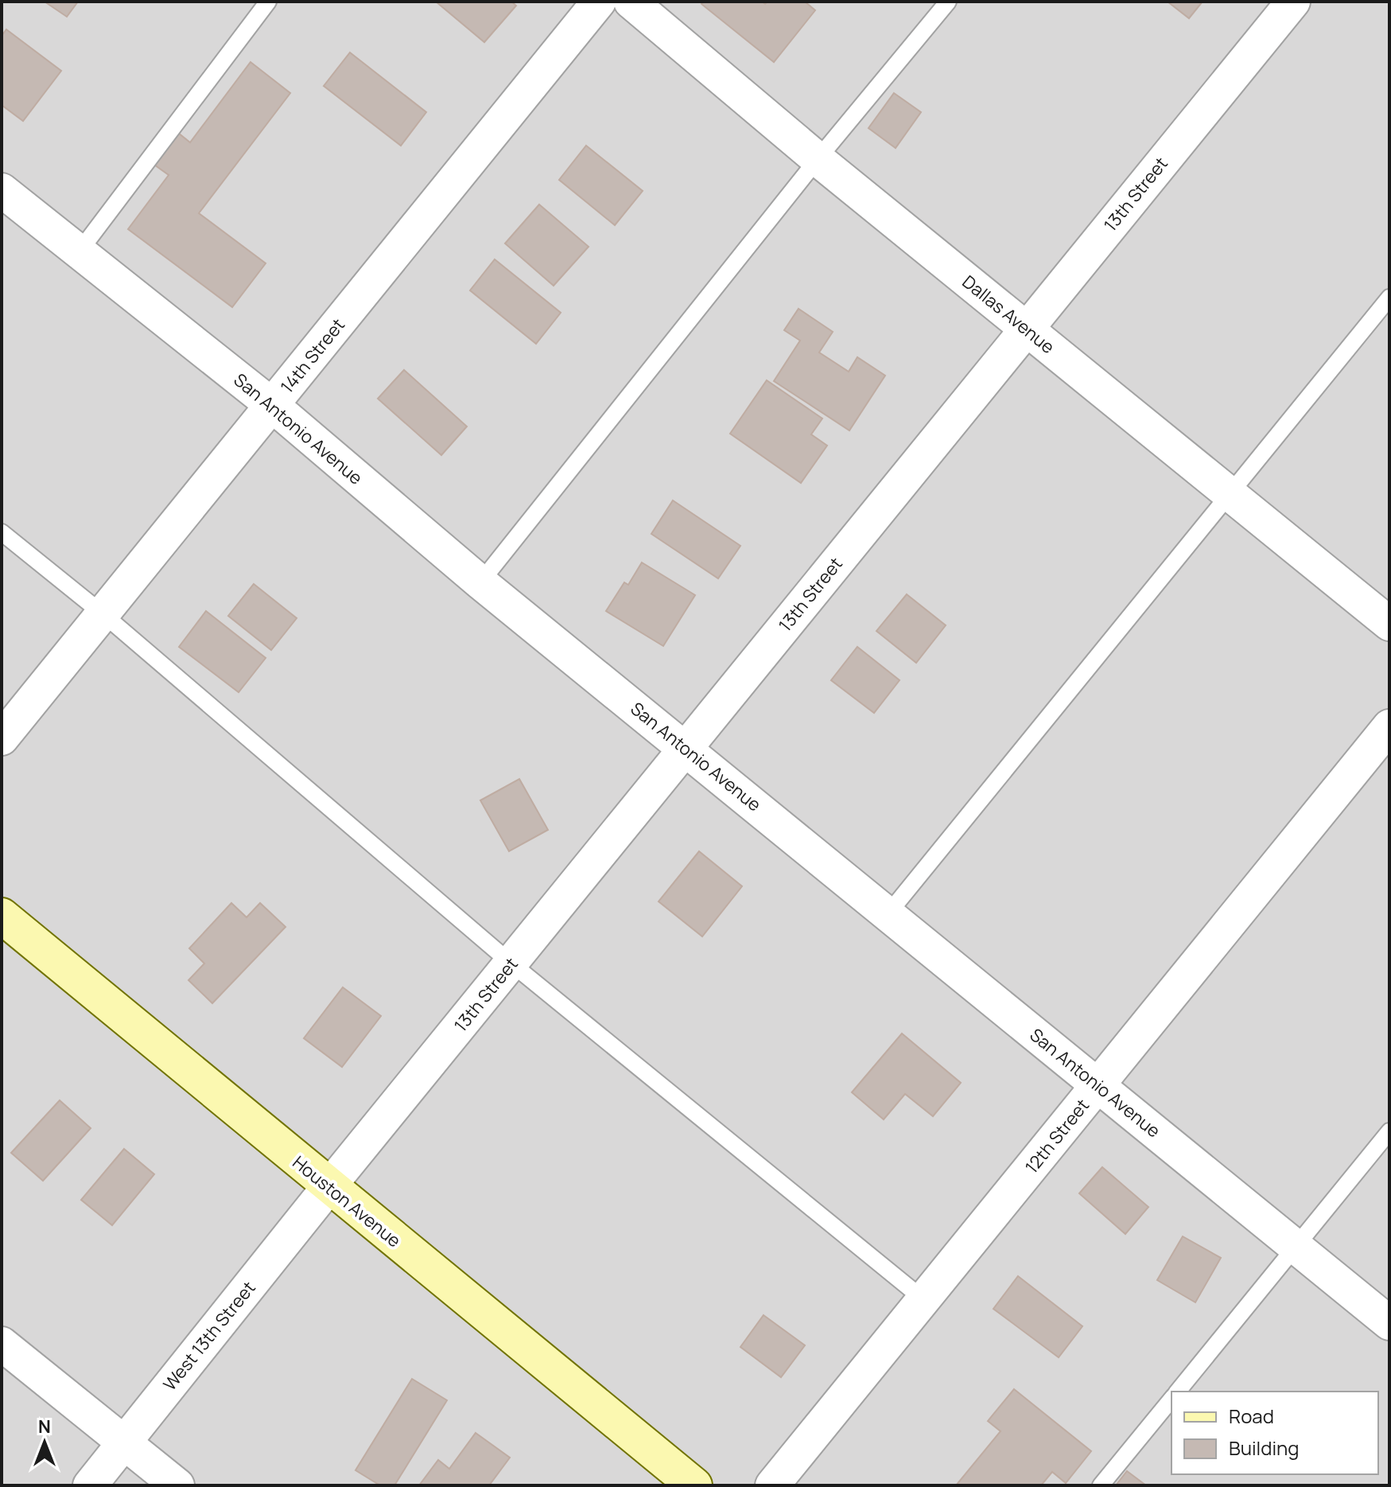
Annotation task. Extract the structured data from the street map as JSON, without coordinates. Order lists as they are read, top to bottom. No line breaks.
{"streets":{"main road":["Houston Avenue"],"street":["13th Street","Dallas Avenue","14th Street","San Antonio Avenue","12th Street","West 13th Street"]},"crossings":[["13th Street","Dallas Avenue"],["13th Street","San Antonio Avenue"],["13th Street","Houston Avenue"],["13th Street","West 13th Street"],["14th Street","San Antonio Avenue"],["San Antonio Avenue","12th Street"],["Houston Avenue","West 13th Street"]],"legend":["Road","Building"],"north":"top"}
